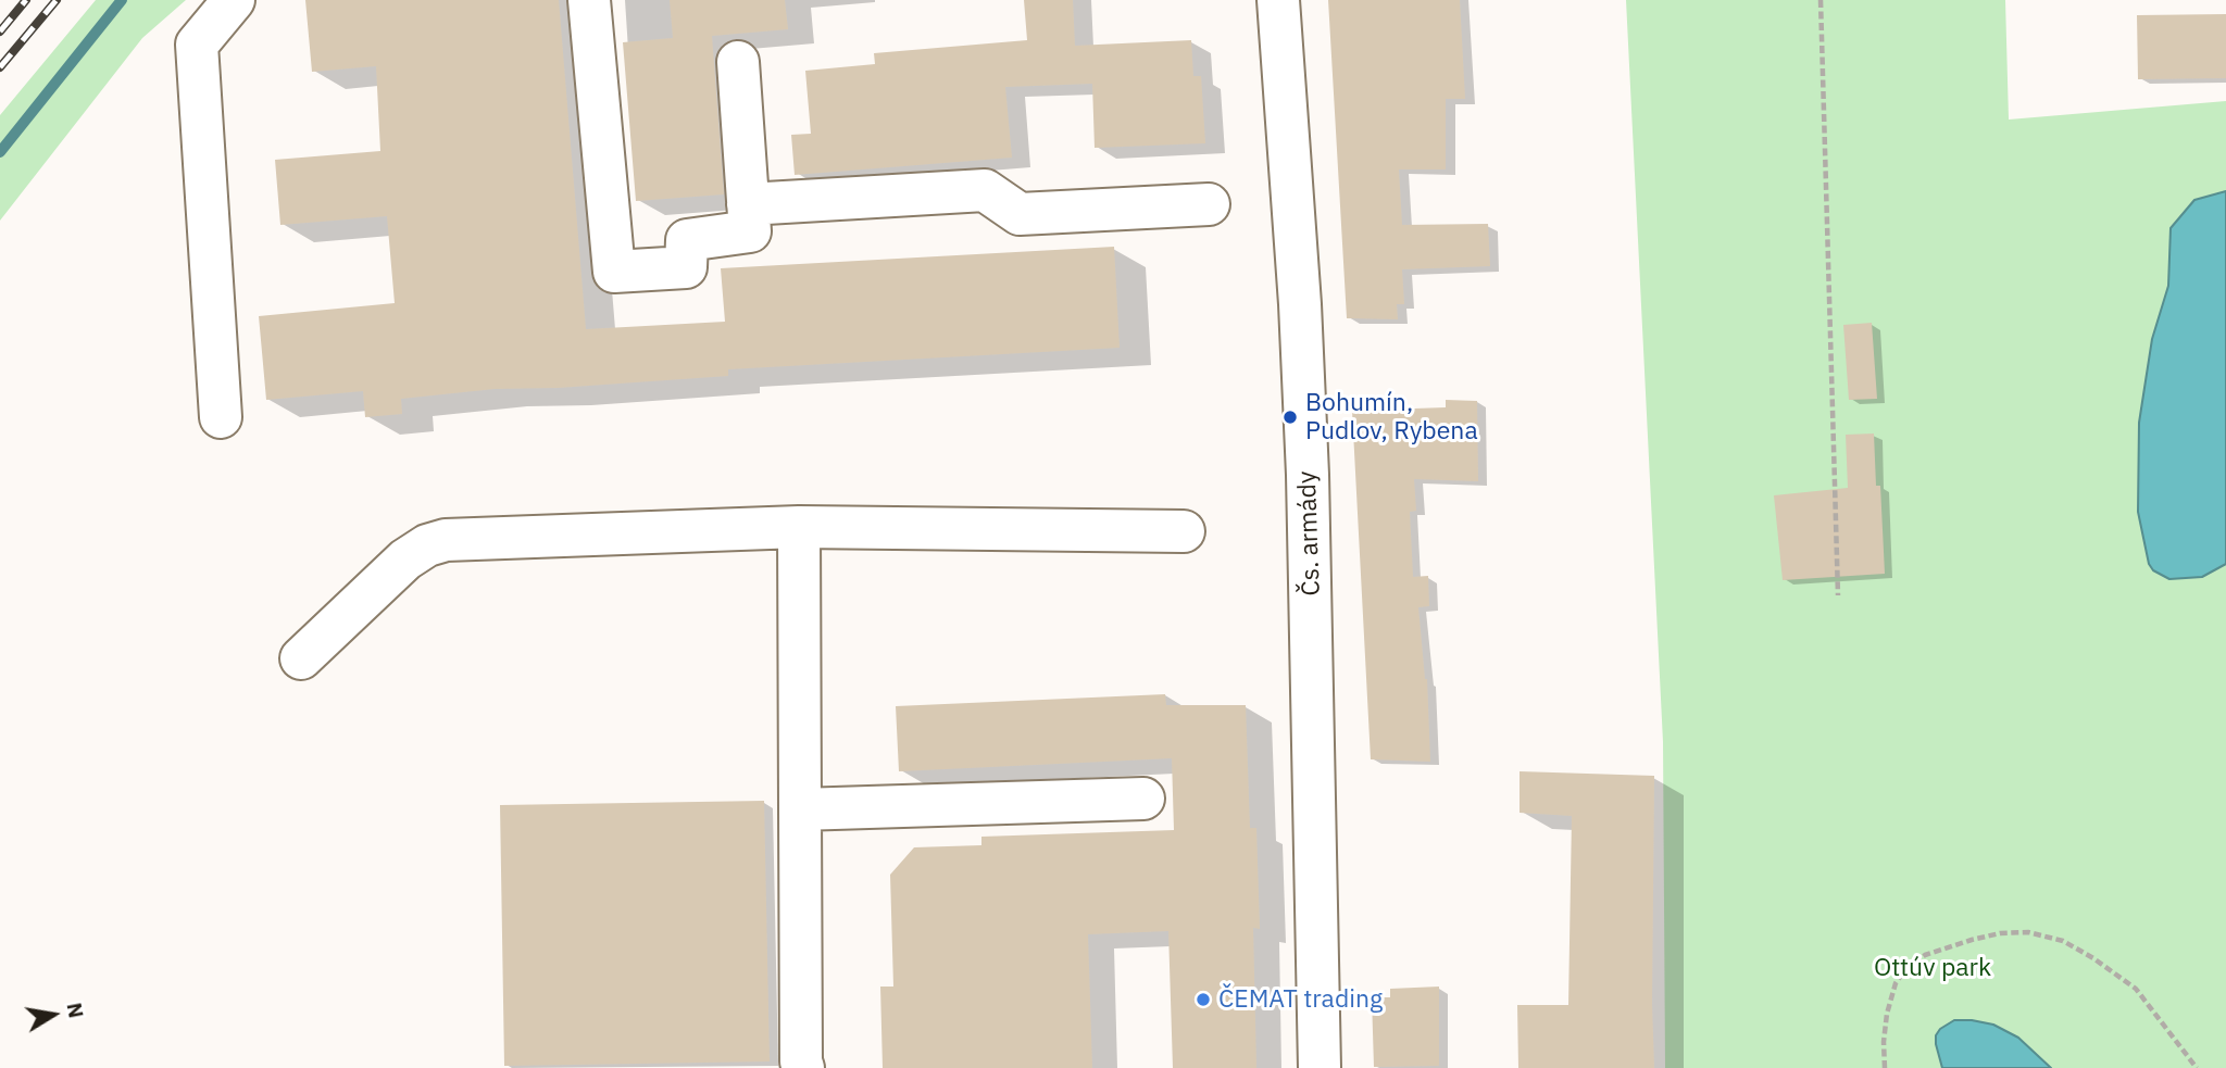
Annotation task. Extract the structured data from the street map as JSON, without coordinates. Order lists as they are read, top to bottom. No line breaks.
{"streets":{"main road":["Čs. armády"]},"parks":["Ottúv park"],"places":["Bohumín, Pudlov, Rybena","ČEMAT trading"],"north":"right"}
